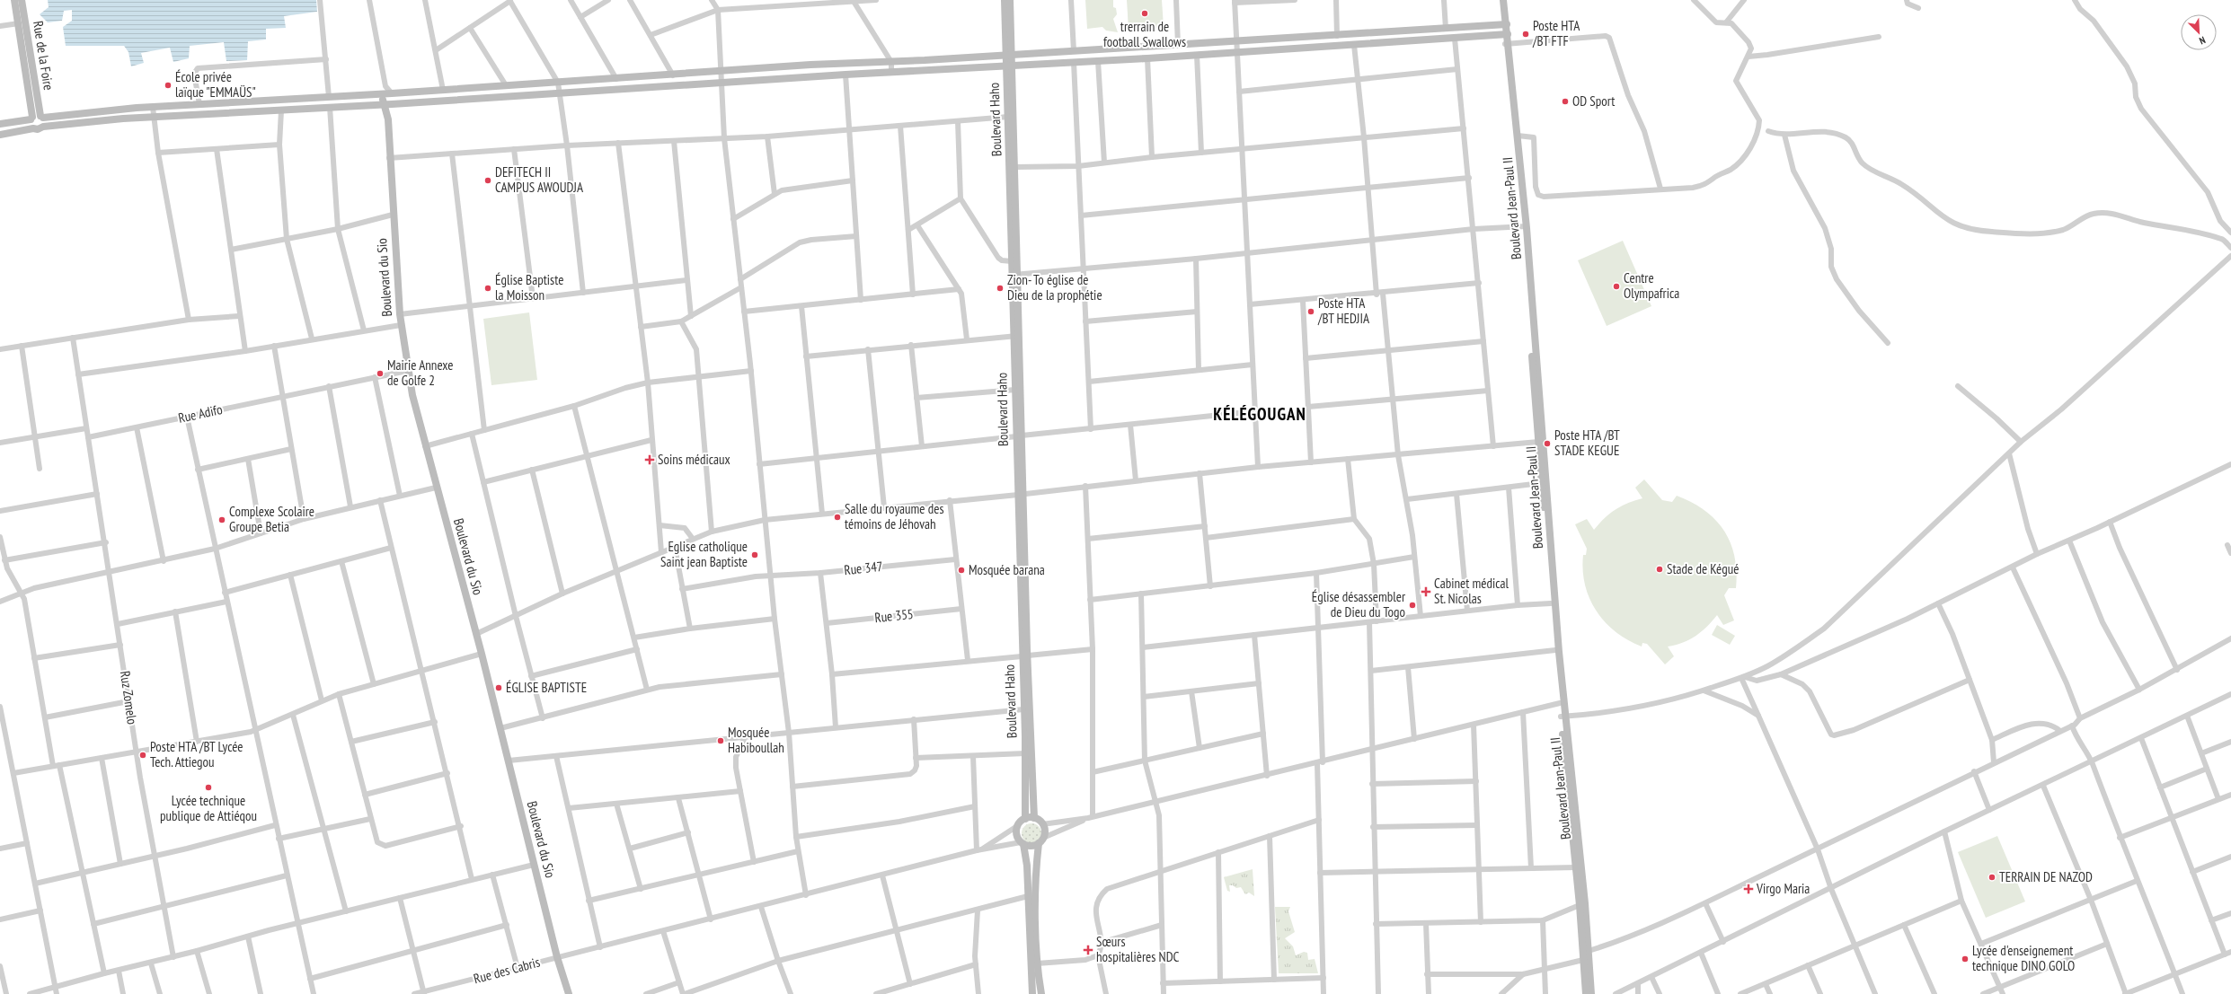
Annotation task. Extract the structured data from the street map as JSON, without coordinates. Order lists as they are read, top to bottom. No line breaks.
{"streets":{"main road":["Rue de la Foire","Boulevard Haho","Boulevard Jean-Paul II","Boulevard du Sio"],"street":["Rue Adifo","Rue 347","Rue 355","Ruz Zomelo","Rue des Cabris"]},"crossings":[["Boulevard du Sio","Rue Adifo"],["Boulevard du Sio","Rue des Cabris"],["Rue Adifo","Ruz Zomelo"]],"districts":["KÉLÉGOUGAN"],"places":{"other":["trerrain de football Swallows","Poste HTA /BT FTF","École privée laïque \"EMMAÜS\"","OD Sport","DEFITECH II CAMPUS AWOUDJA","Centre Olympafrica","Église Baptiste la Moisson","Zion- To église de Dieu de la prophétie","Poste HTA /BT HEDJIA","Mairie Annexe de Golfe 2","Poste HTA /BT STADE KEGUE","Salle du royaume des témoins de Jéhovah","Complexe Scolaire Groupe Betia","Eglise catholique Saint jean Baptiste","Stade de Kégué","Mosquée barana","Église désassembler de Dieu du Togo","ÉGLISE BAPTISTE","Mosquée Habiboullah","Poste HTA /BT Lycée Tech. Attiegou","Lycée technique publique de Attiéqou","TERRAIN DE NAZOD","Lycée d'enseignement technique DINO GOLO"],"health":["Soins médicaux","Cabinet médical St. Nicolas","Virgo Maria","Sœurs hospitalières NDC"]},"north":"bottom right"}
